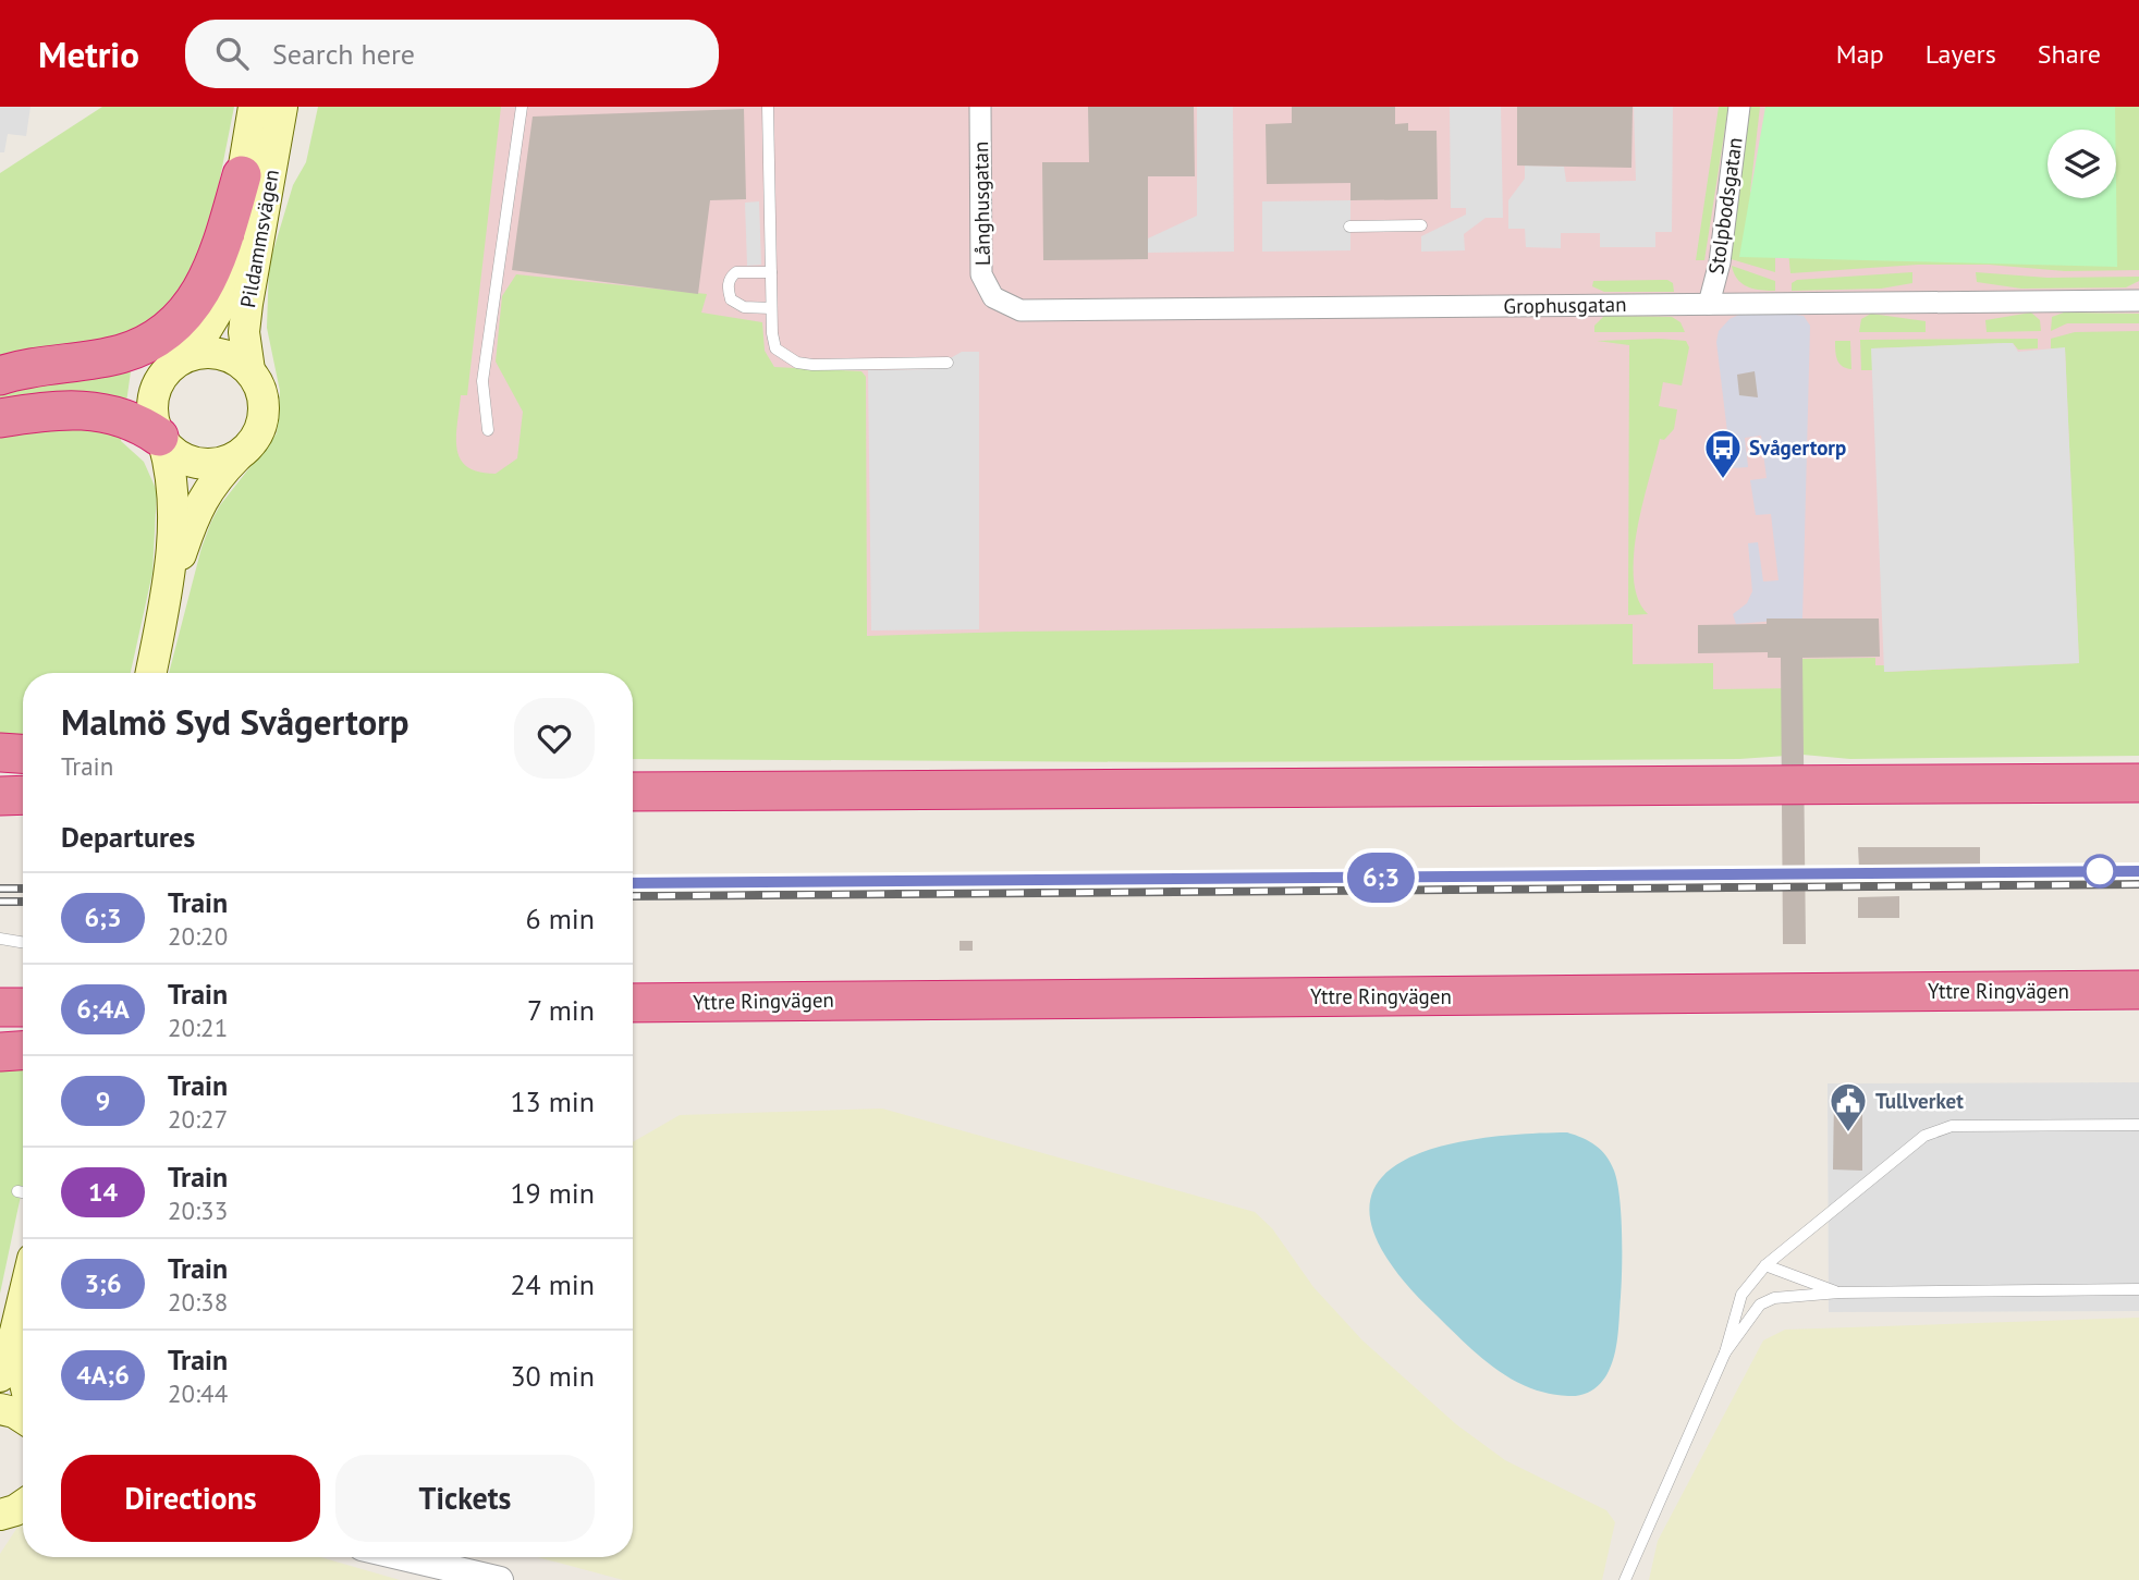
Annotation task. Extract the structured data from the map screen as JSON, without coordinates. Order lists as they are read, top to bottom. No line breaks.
{"streets":{"highway":["Yttre Ringvägen"],"main road":["Pildammsvägen"],"street":["Långhusgatan","Stolpbodsgatan","Grophusgatan"]},"crossings":[["Långhusgatan","Grophusgatan"],["Stolpbodsgatan","Grophusgatan"]],"places":{"bus stop":["Svågertorp"],"public building":["Tullverket"]},"page":{"header":"Metrio","search":"Search here","nav":["Map","Layers","Share"],"on_map":"6;3","heading":[["Malmö Syd Svågertorp","Train"],"Departures"],"list":[{"mark":"6;3","name":"Train","note":"20:20","value":"6 min"},{"mark":"6;4A","name":"Train","note":"20:21","value":"7 min"},{"mark":"9","name":"Train","note":"20:27","value":"13 min"},{"mark":"14","name":"Train","note":"20:33","value":"19 min"},{"mark":"3;6","name":"Train","note":"20:38","value":"24 min"},{"mark":"4A;6","name":"Train","note":"20:44","value":"30 min"}],"buttons":["Directions","Tickets"]}}
